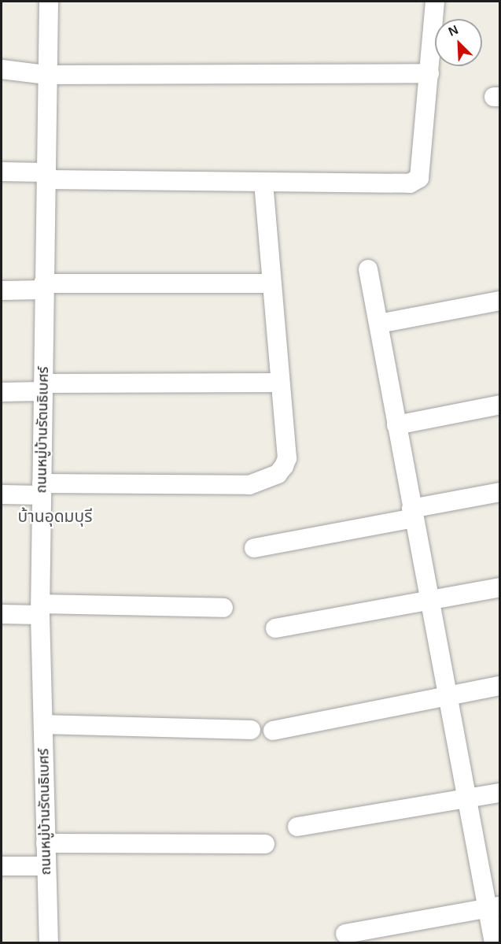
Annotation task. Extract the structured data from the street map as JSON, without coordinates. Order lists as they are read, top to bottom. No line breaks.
{"streets":{"street":["ถนนหมู่บ้านรัตนธิเบศร์"]},"districts":["บ้านอุดมบุรี"],"north":"top left"}
